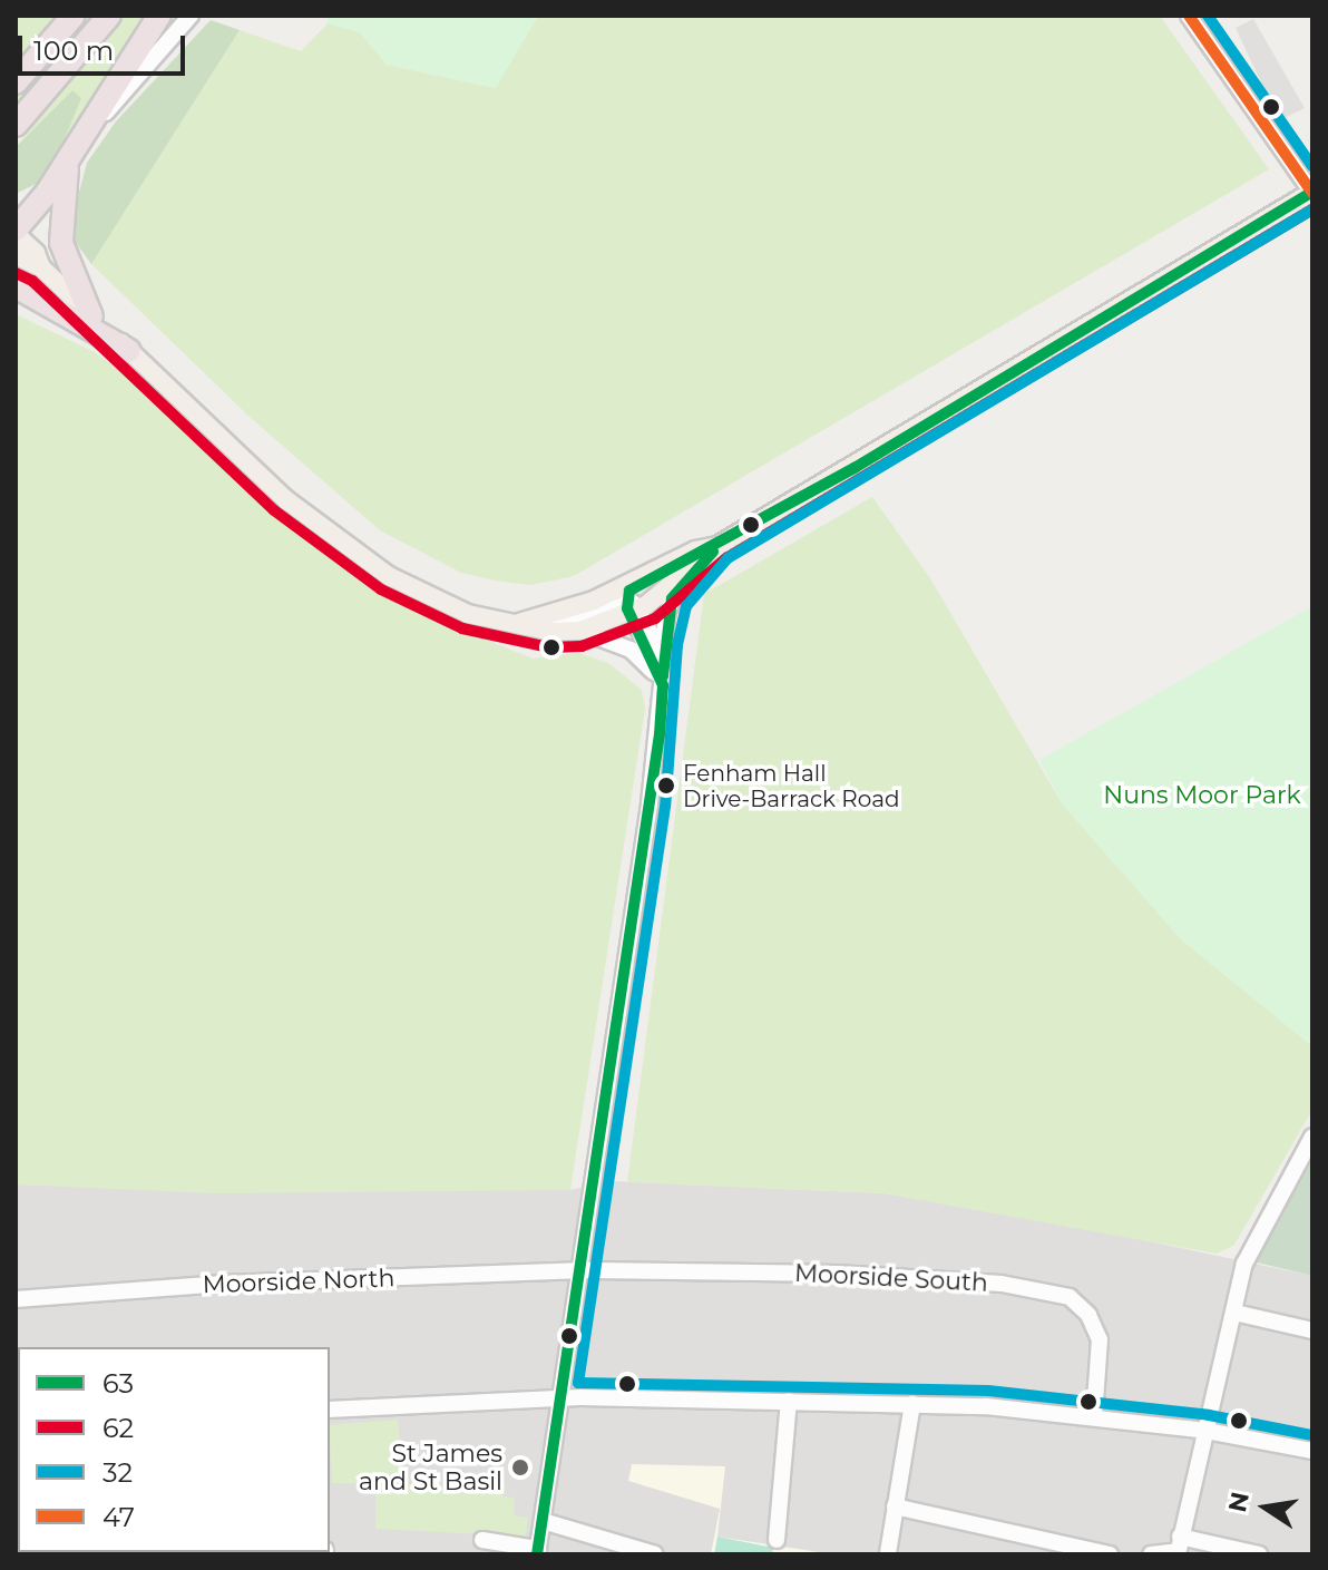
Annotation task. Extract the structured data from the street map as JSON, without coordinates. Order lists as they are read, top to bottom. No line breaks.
{"streets":{"street":["Moorside South","Moorside North"]},"crossings":[["Moorside South","Moorside North"]],"parks":["Nuns Moor Park"],"places":["Fenham Hall Drive-Barrack Road","St James and St Basil"],"lines":["transit line 32","transit line 47","transit line 63","transit line 62"],"legend":["63","62","32","47"],"scale_bar":"100 m","north":"left"}
